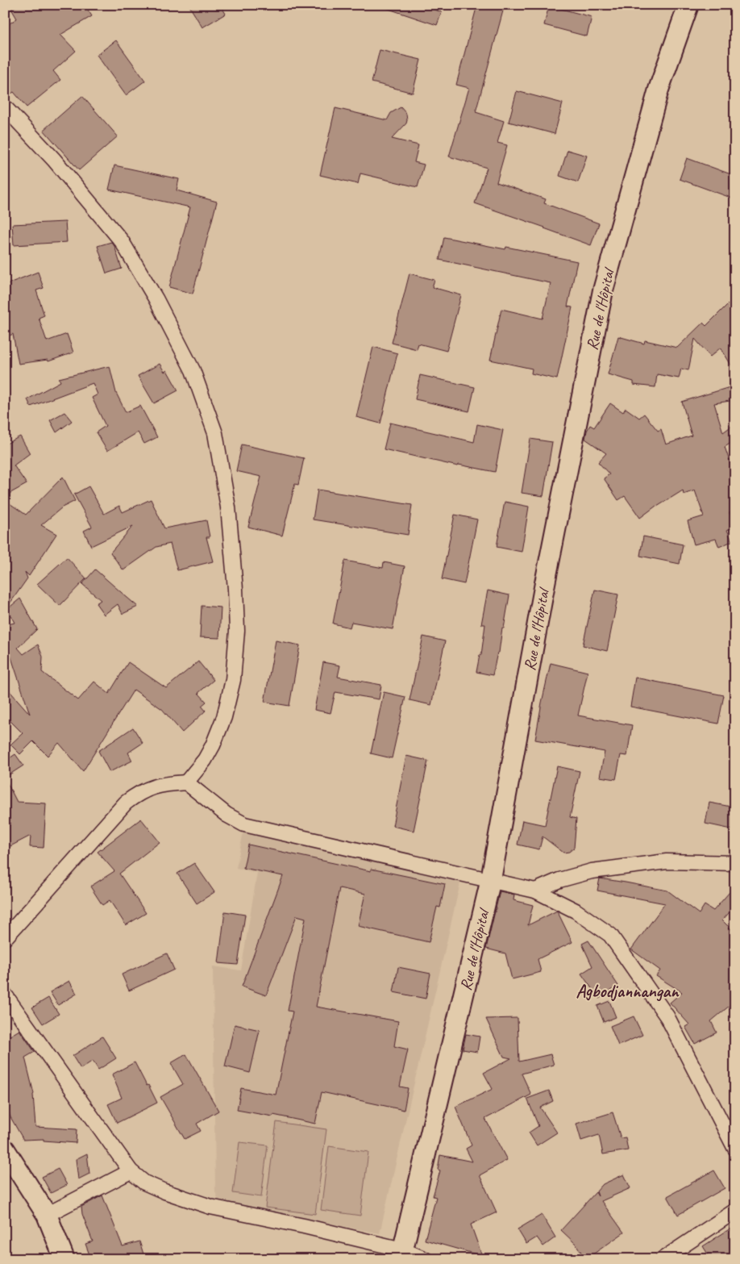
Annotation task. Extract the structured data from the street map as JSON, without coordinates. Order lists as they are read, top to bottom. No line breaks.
{"streets":{"street":["Rue de l'Hôpital"]},"districts":["Agbodjannangan"]}
